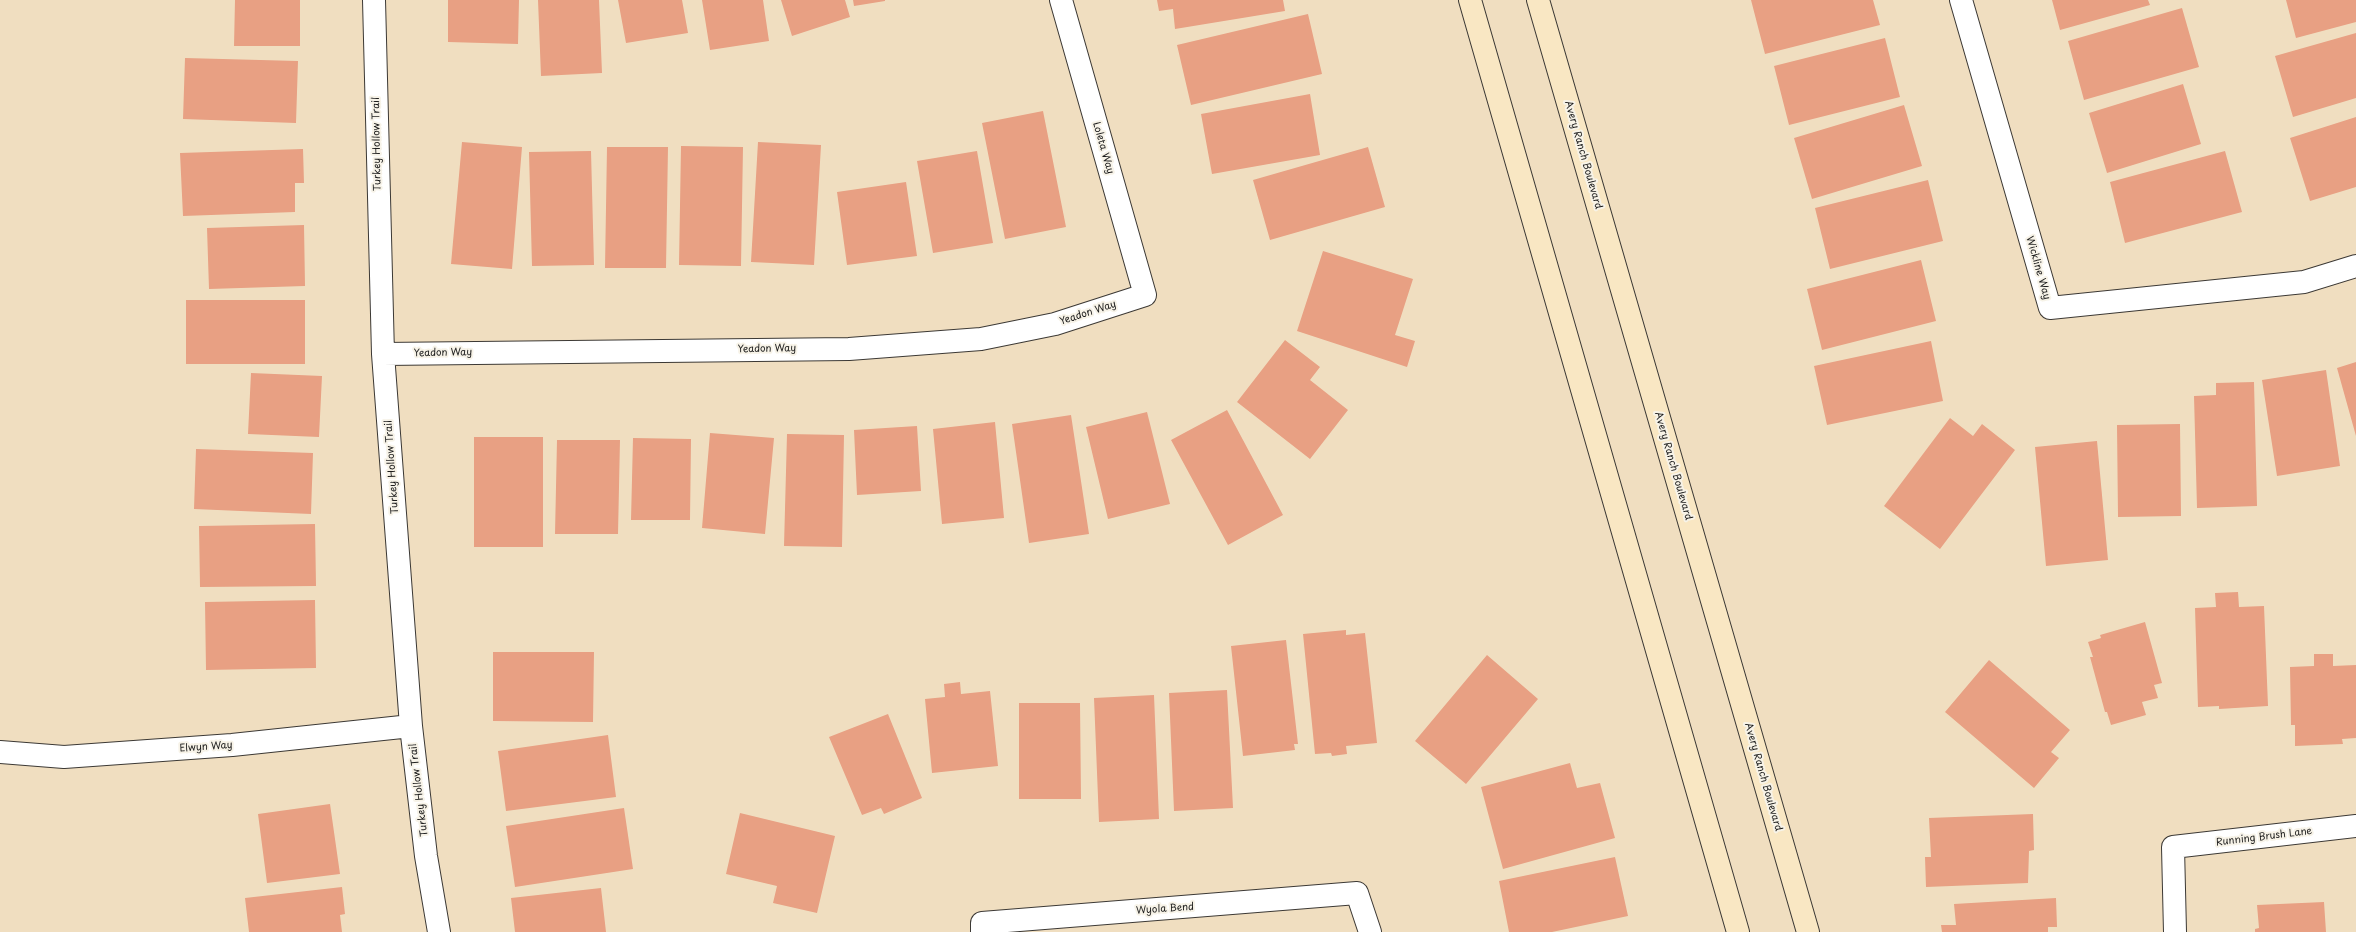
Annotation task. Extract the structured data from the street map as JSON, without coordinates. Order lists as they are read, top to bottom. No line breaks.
{"streets":{"main road":["Avery Ranch Boulevard"],"street":["Turkey Hollow Trail","Loleta Way","Wickline Way","Yeadon Way","Elwyn Way","Running Brush Lane","Wyola Bend"]},"crossings":[["Turkey Hollow Trail","Yeadon Way"],["Turkey Hollow Trail","Elwyn Way"],["Loleta Way","Yeadon Way"]]}
